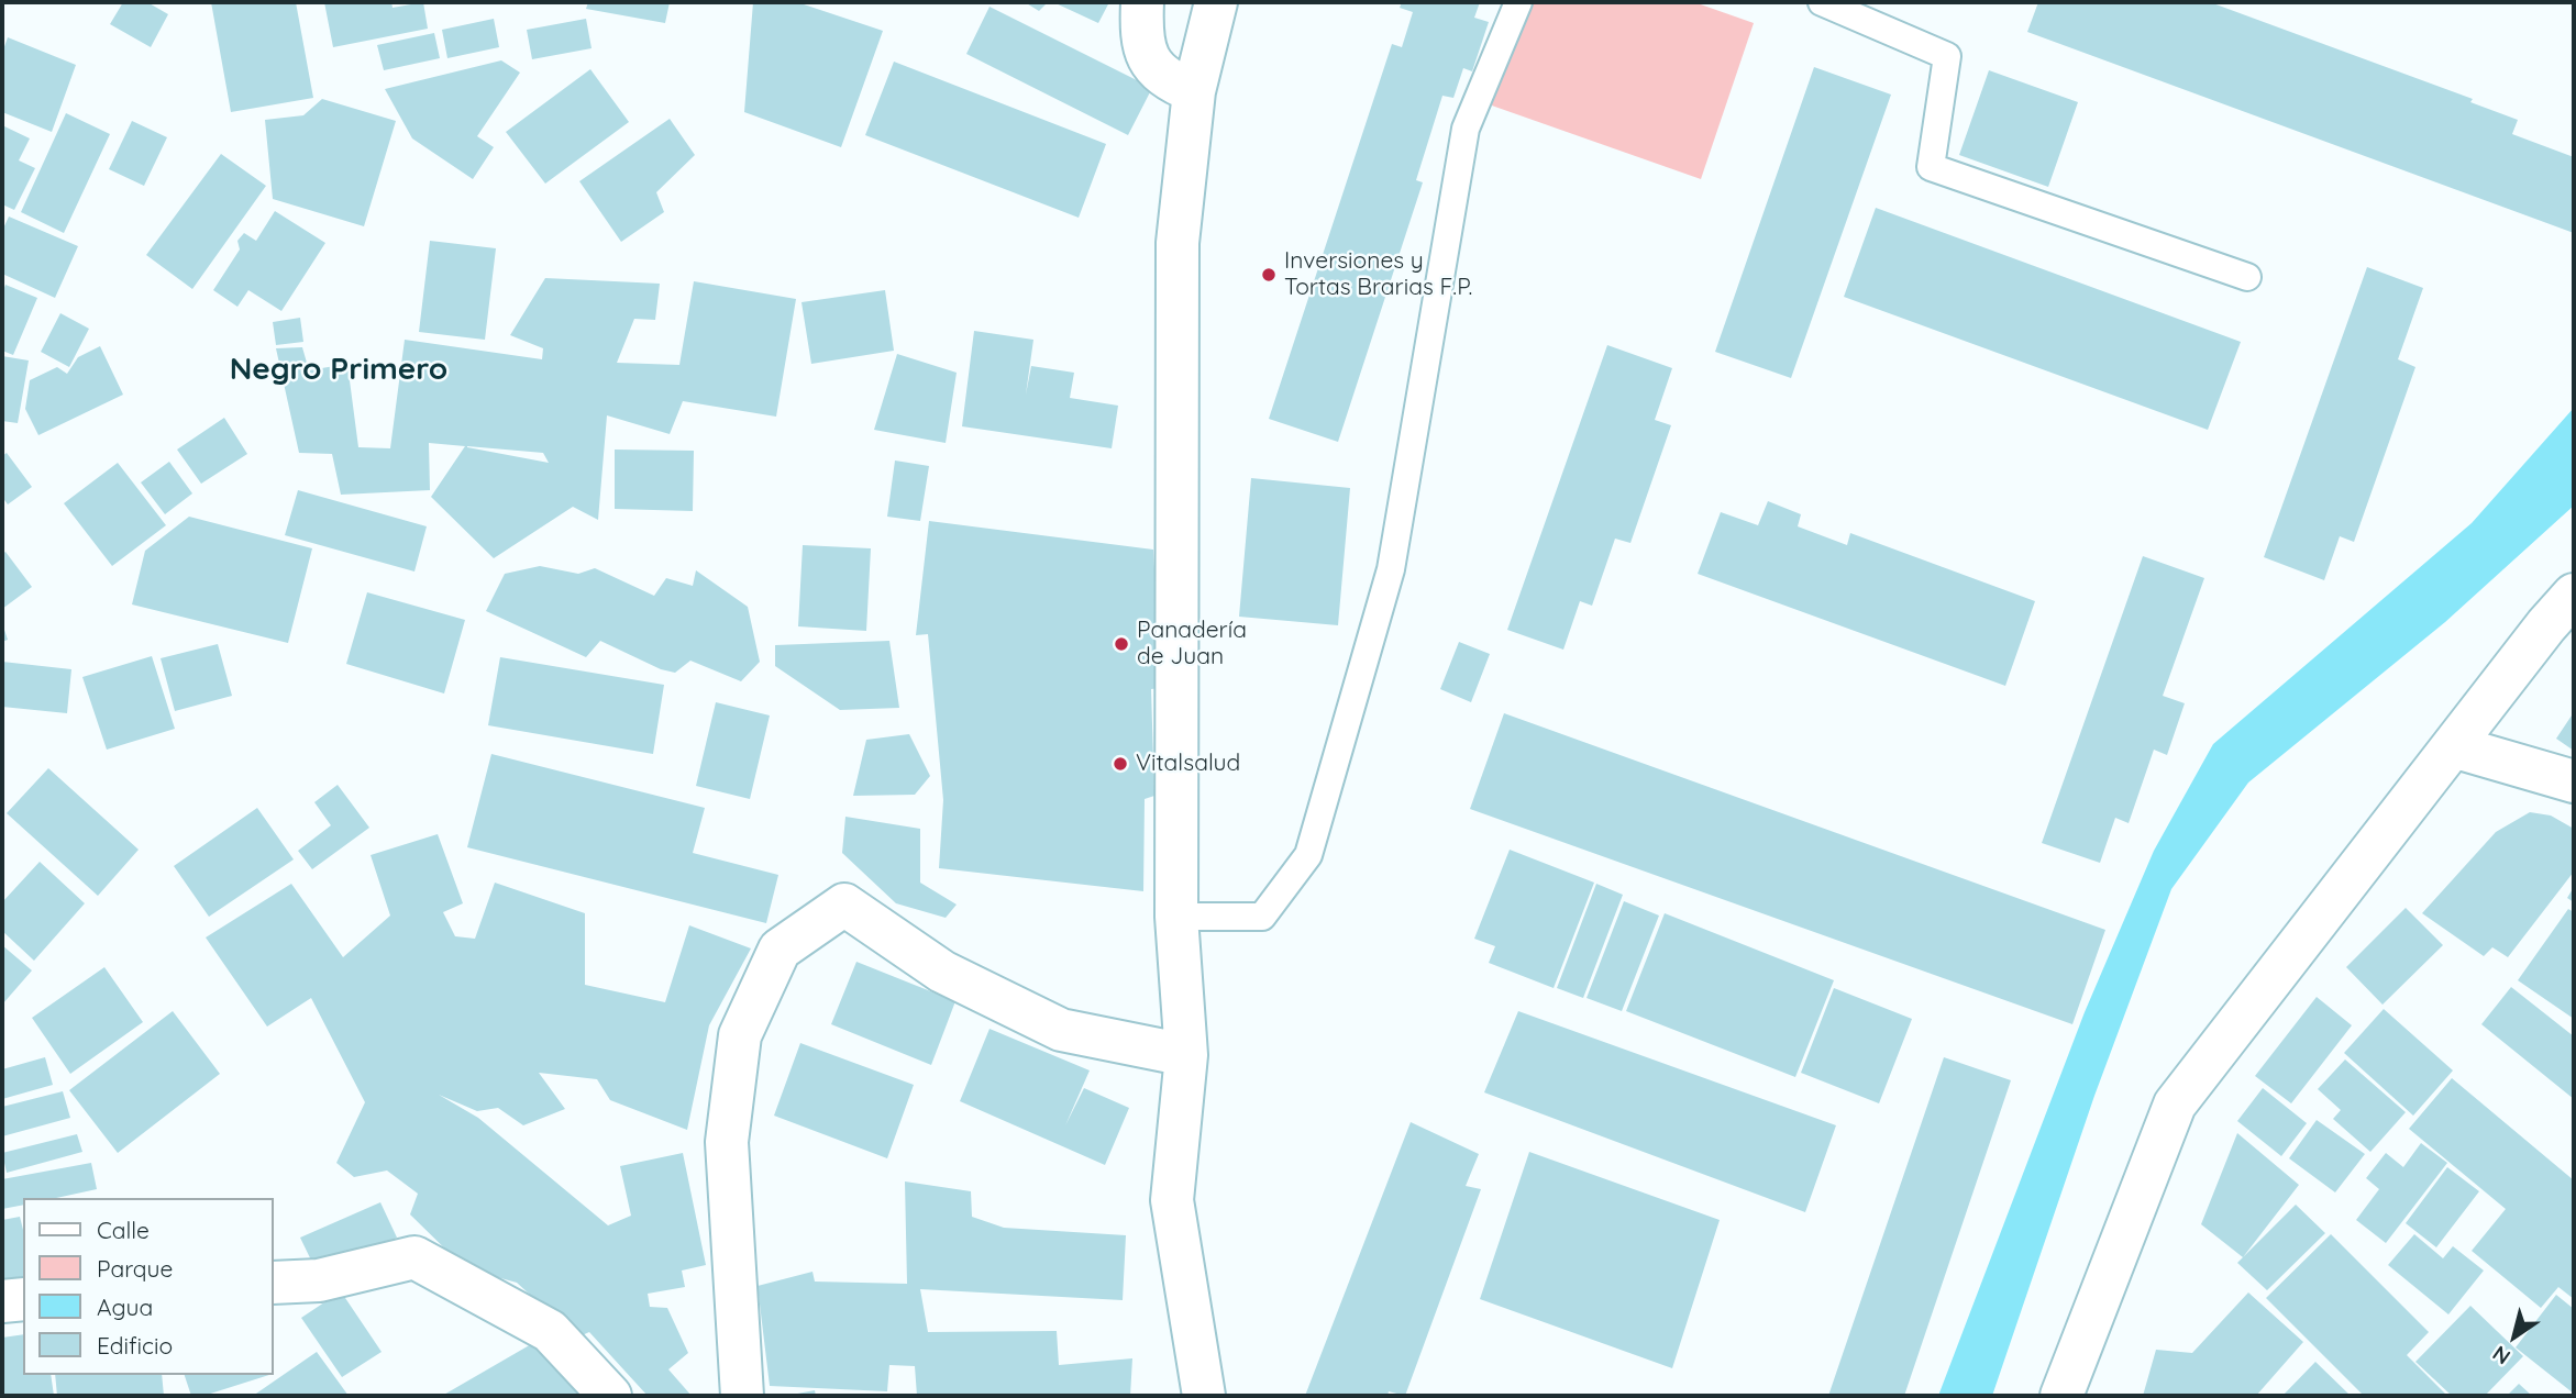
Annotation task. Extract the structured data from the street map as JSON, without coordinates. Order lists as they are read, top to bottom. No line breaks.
{"districts":["Negro Primero"],"places":["Inversiones y Tortas Brarias F.P.","Panadería de Juan","Vitalsalud"],"legend":["Calle","Parque","Agua","Edificio"],"north":"bottom left"}
